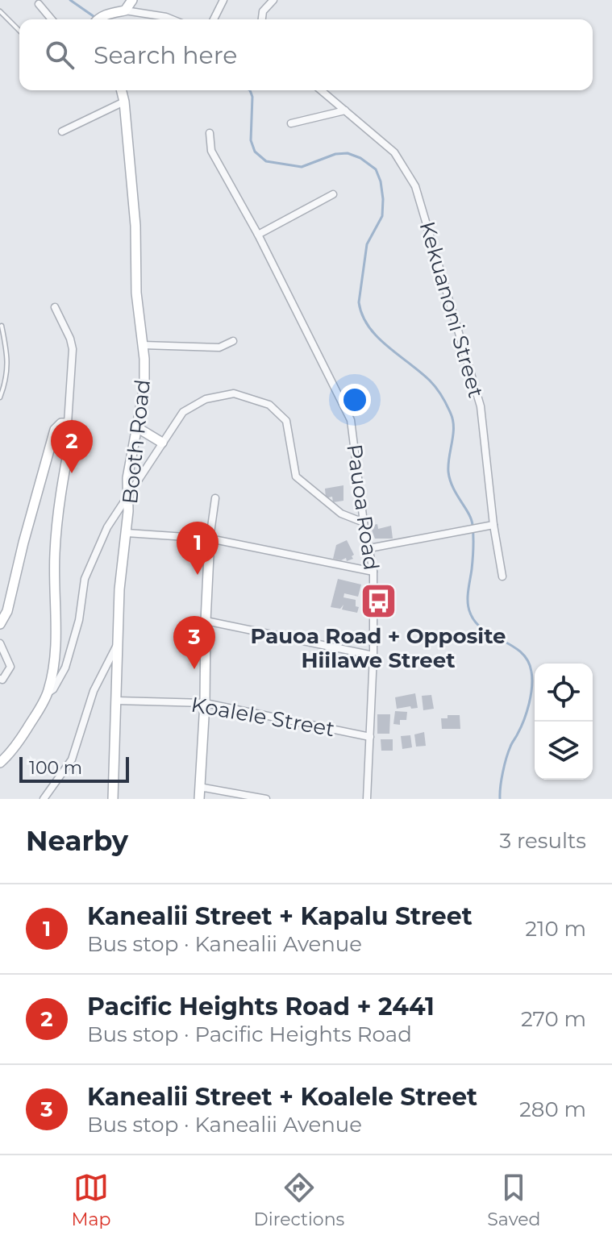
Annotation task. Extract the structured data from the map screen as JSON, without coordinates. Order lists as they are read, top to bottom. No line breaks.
{"streets":{"street":["Kekuanoni Street","Booth Road","Pauoa Road","Koalele Street"]},"crossings":[["Booth Road","Koalele Street"],["Pauoa Road","Koalele Street"]],"places":{"bus stop":["Pauoa Road + Opposite Hiilawe Street"]},"scale_bar":"100 m","page":{"search":"Search here","pins":["2","1","3"],"scale":"100 m","heading":["Nearby","3 results"],"list":[{"mark":"1","name":"Kanealii Street + Kapalu Street","note":"Bus stop · Kanealii Avenue","value":"210 m"},{"mark":"2","name":"Pacific Heights Road + 2441","note":"Bus stop · Pacific Heights Road","value":"270 m"},{"mark":"3","name":"Kanealii Street + Koalele Street","note":"Bus stop · Kanealii Avenue","value":"280 m"}],"nav":["Map","Directions","Saved"]}}
